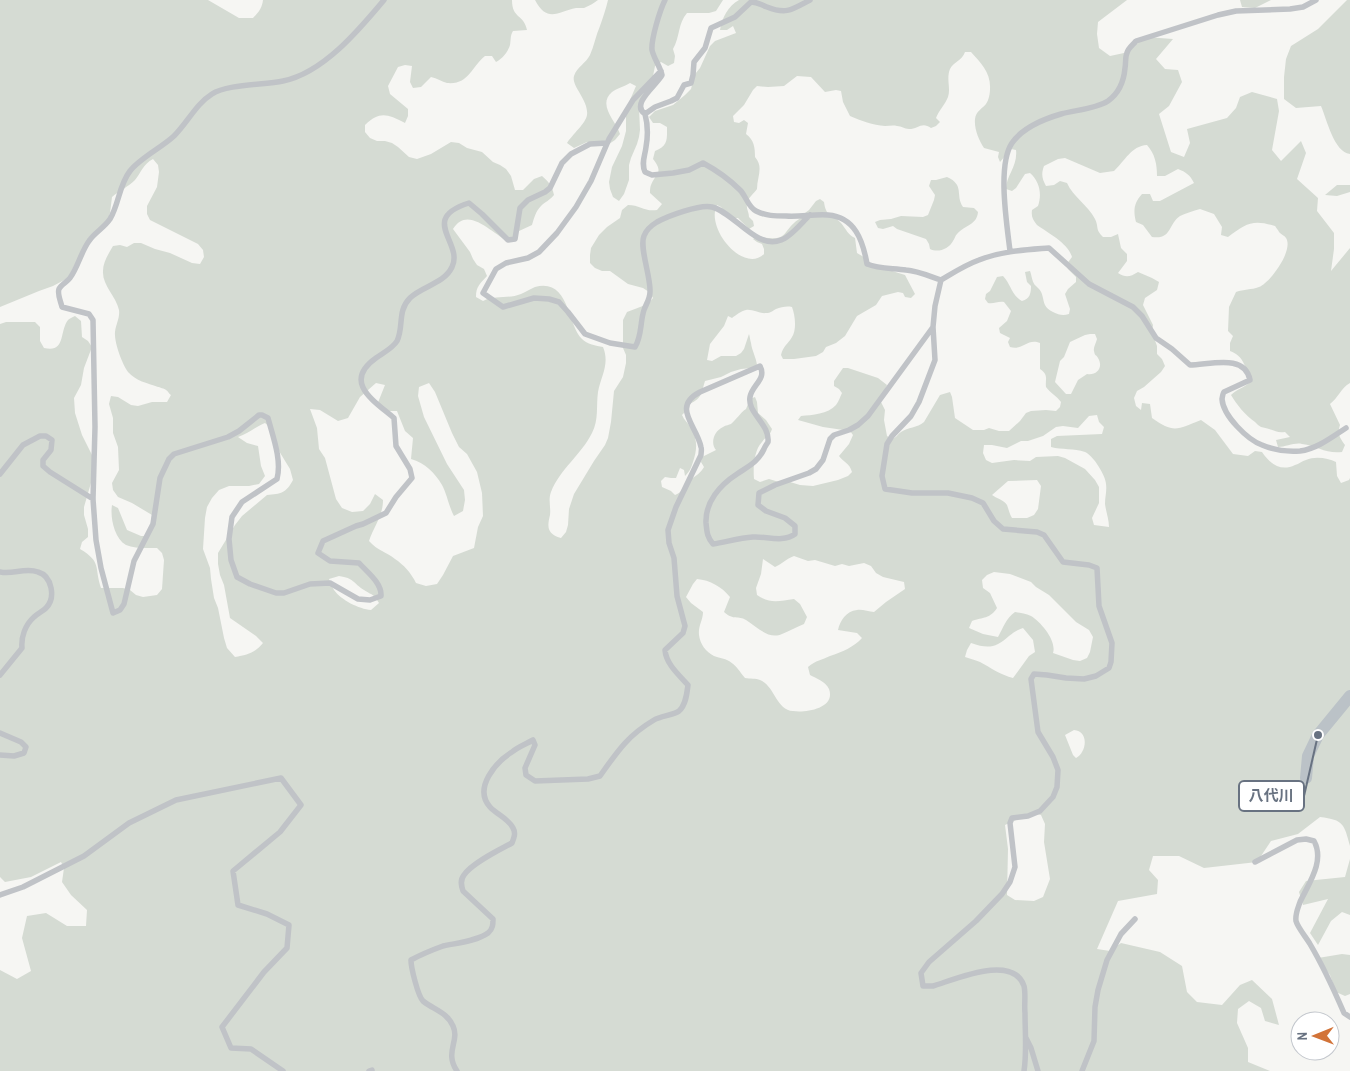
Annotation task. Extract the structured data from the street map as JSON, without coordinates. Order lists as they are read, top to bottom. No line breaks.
{"places":["八代川"],"north":"left"}
